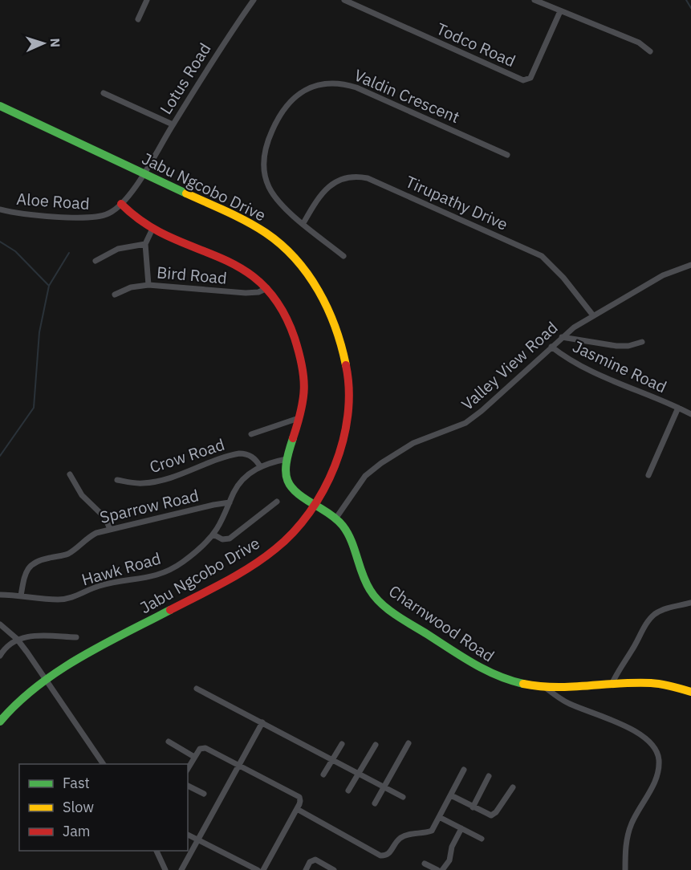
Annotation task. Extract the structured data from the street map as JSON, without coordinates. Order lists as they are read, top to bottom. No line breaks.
{"streets":{"main road":["Jabu Ngcobo Drive","Charnwood Road"],"street":["Todco Road","Lotus Road","Valdin Crescent","Aloe Road","Tirupathy Drive","Bird Road","Valley View Road","Jasmine Road","Crow Road","Sparrow Road","Hawk Road"]},"crossings":[["Lotus Road","Jabu Ngcobo Drive"],["Lotus Road","Aloe Road"],["Valdin Crescent","Tirupathy Drive"],["Jabu Ngcobo Drive","Aloe Road"],["Jabu Ngcobo Drive","Charnwood Road"],["Tirupathy Drive","Valley View Road"],["Valley View Road","Jasmine Road"],["Valley View Road","Charnwood Road"],["Crow Road","Hawk Road"],["Sparrow Road","Hawk Road"],["Hawk Road","Charnwood Road"]],"legend":["Fast","Slow","Jam"],"north":"right"}
